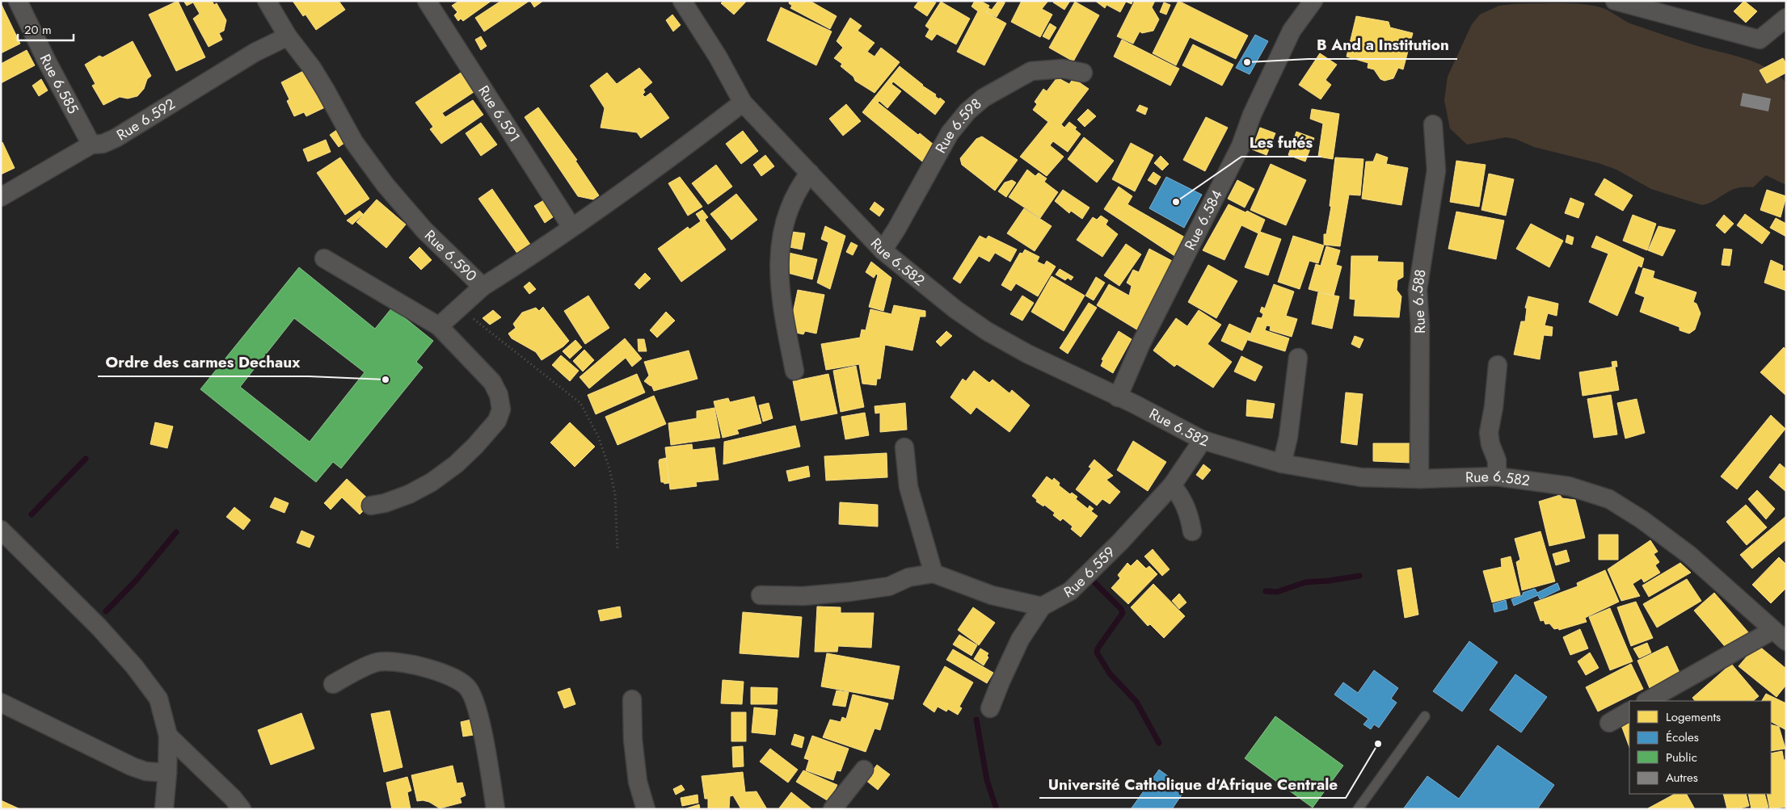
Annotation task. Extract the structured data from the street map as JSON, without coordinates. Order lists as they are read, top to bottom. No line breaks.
{"streets":{"street":["Rue 6.585","Rue 6.591","Rue 6.592","Rue 6.598","Rue 6.584","Rue 6.590","Rue 6.582","Rue 6.588","Rue 6.559"]},"crossings":[["Rue 6.585","Rue 6.592"],["Rue 6.591","Rue 6.590"],["Rue 6.592","Rue 6.590"],["Rue 6.598","Rue 6.582"],["Rue 6.584","Rue 6.582"],["Rue 6.590","Rue 6.582"],["Rue 6.582","Rue 6.588"],["Rue 6.582","Rue 6.559"]],"places":["B And a Institution","Les futés","Ordre des carmes Dechaux","Université Catholique d'Afrique Centrale"],"legend":["Logements","Écoles","Public","Autres"],"scale_bar":"20 m"}
